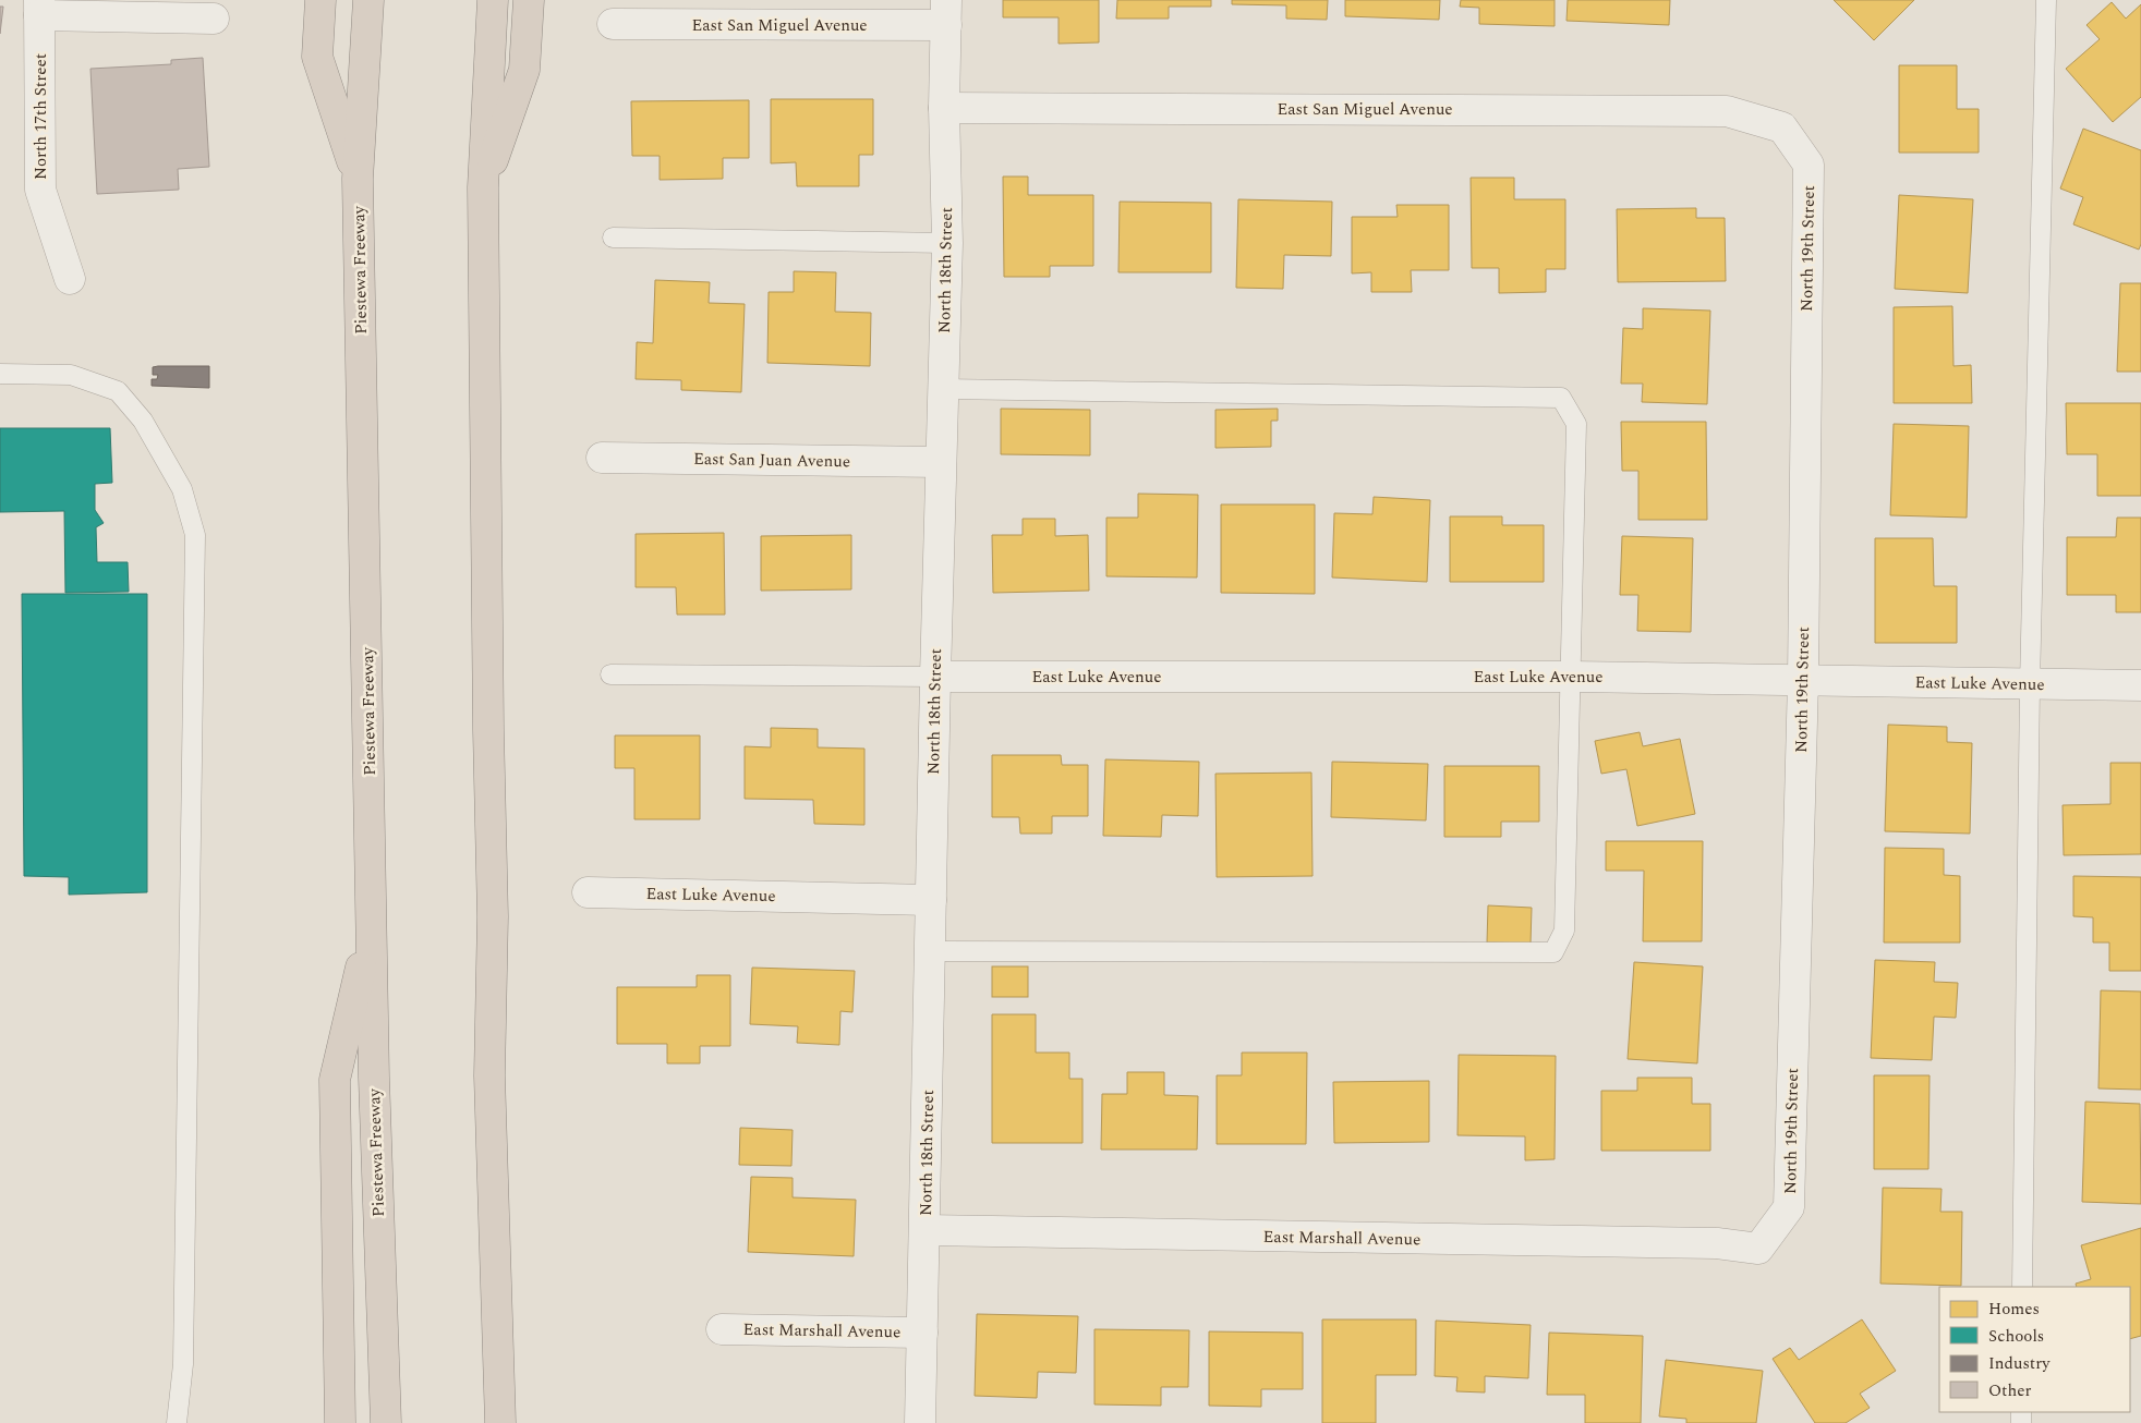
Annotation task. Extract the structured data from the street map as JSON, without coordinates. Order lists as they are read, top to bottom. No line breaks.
{"streets":{"highway":["Piestewa Freeway"],"street":["East San Miguel Avenue","North 17th Street","North 19th Street","North 18th Street","East San Juan Avenue","East Luke Avenue","East Marshall Avenue"]},"crossings":[["East San Miguel Avenue","North 19th Street"],["East San Miguel Avenue","North 18th Street"],["North 19th Street","East Luke Avenue"],["North 19th Street","East Marshall Avenue"],["North 18th Street","East San Juan Avenue"],["North 18th Street","East Luke Avenue"],["North 18th Street","East Marshall Avenue"]],"legend":["Homes","Schools","Industry","Other"]}
